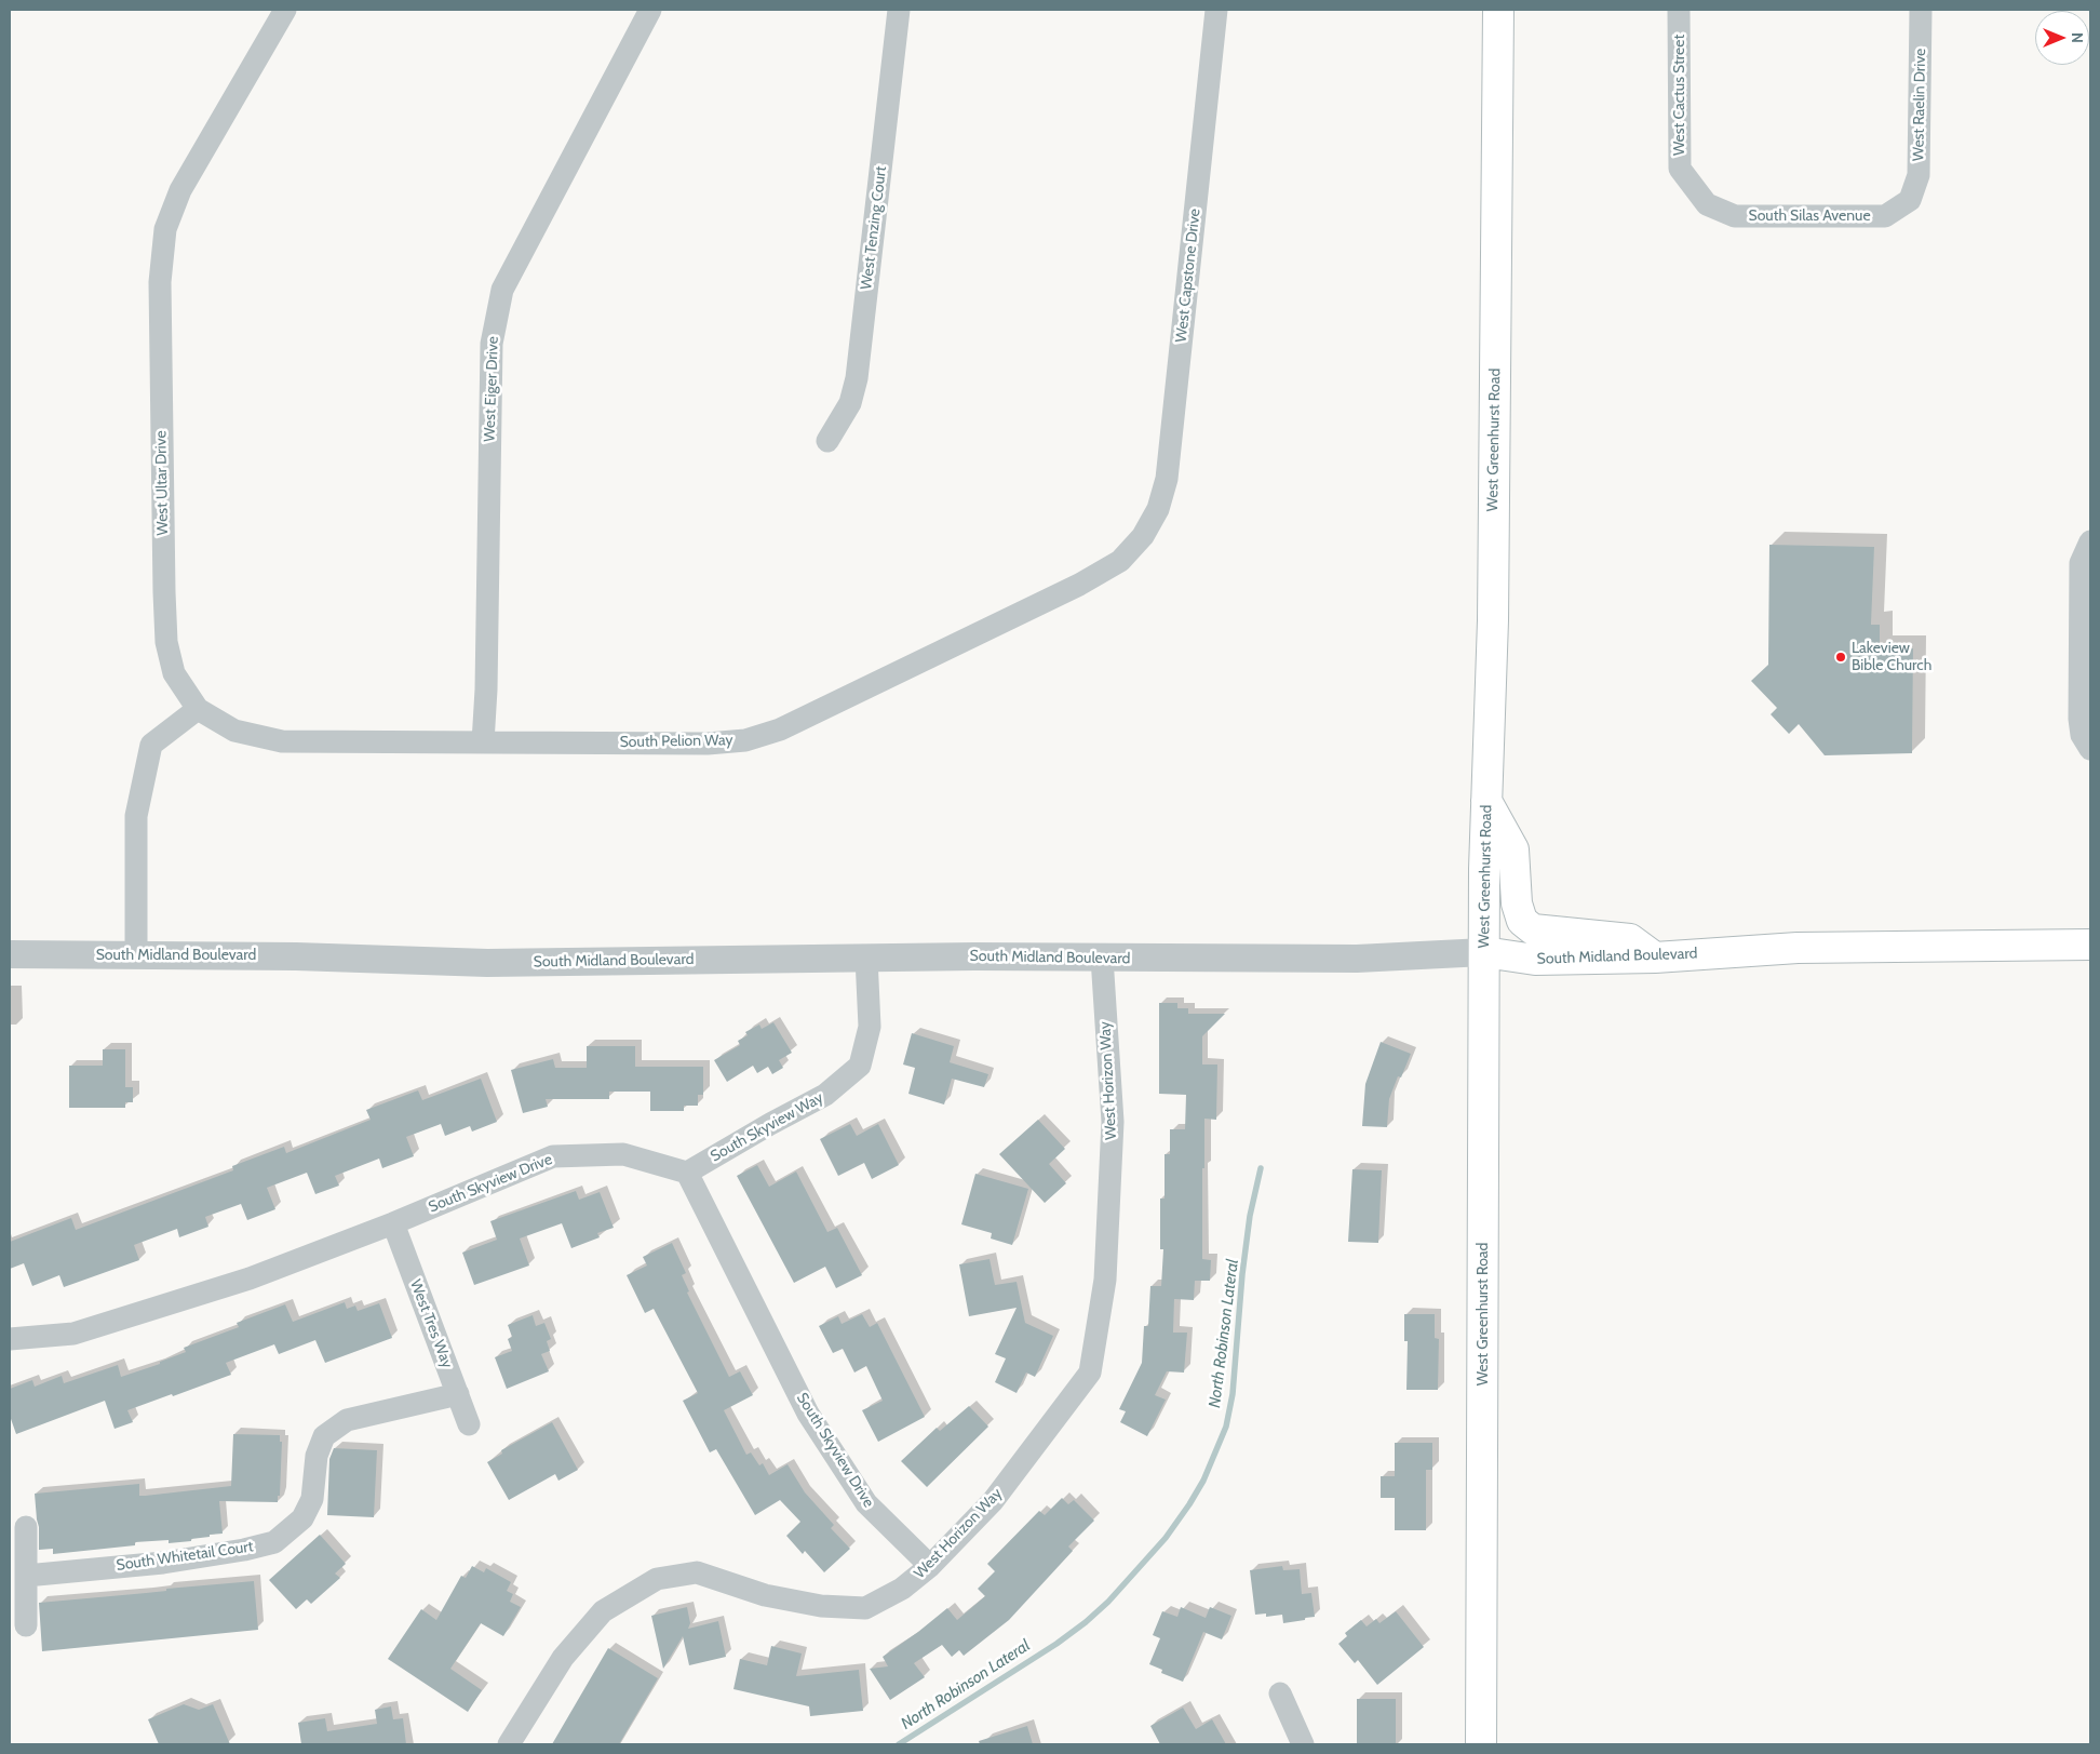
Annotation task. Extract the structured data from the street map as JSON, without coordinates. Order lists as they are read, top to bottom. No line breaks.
{"streets":{"main road":["West Greenhurst Road","South Midland Boulevard"],"street":["West Cactus Street","West Raelin Drive","South Silas Avenue","West Tenzing Court","West Capstone Drive","West Eiger Drive","West Ultar Drive","South Pelion Way","West Horizon Way","South Skyview Way","South Skyview Drive","West Tres Way","South Whitetail Court"]},"crossings":[["West Cactus Street","South Silas Avenue"],["West Raelin Drive","South Silas Avenue"],["West Capstone Drive","South Pelion Way"],["West Eiger Drive","South Pelion Way"],["West Greenhurst Road","South Midland Boulevard"],["West Ultar Drive","South Pelion Way"],["South Midland Boulevard","West Horizon Way"],["South Midland Boulevard","South Skyview Way"],["West Horizon Way","South Skyview Drive"],["South Skyview Way","South Skyview Drive"],["South Skyview Drive","West Tres Way"],["West Tres Way","South Whitetail Court"]],"water":["North Robinson Lateral"],"places":["Lakeview Bible Church"],"north":"right"}
